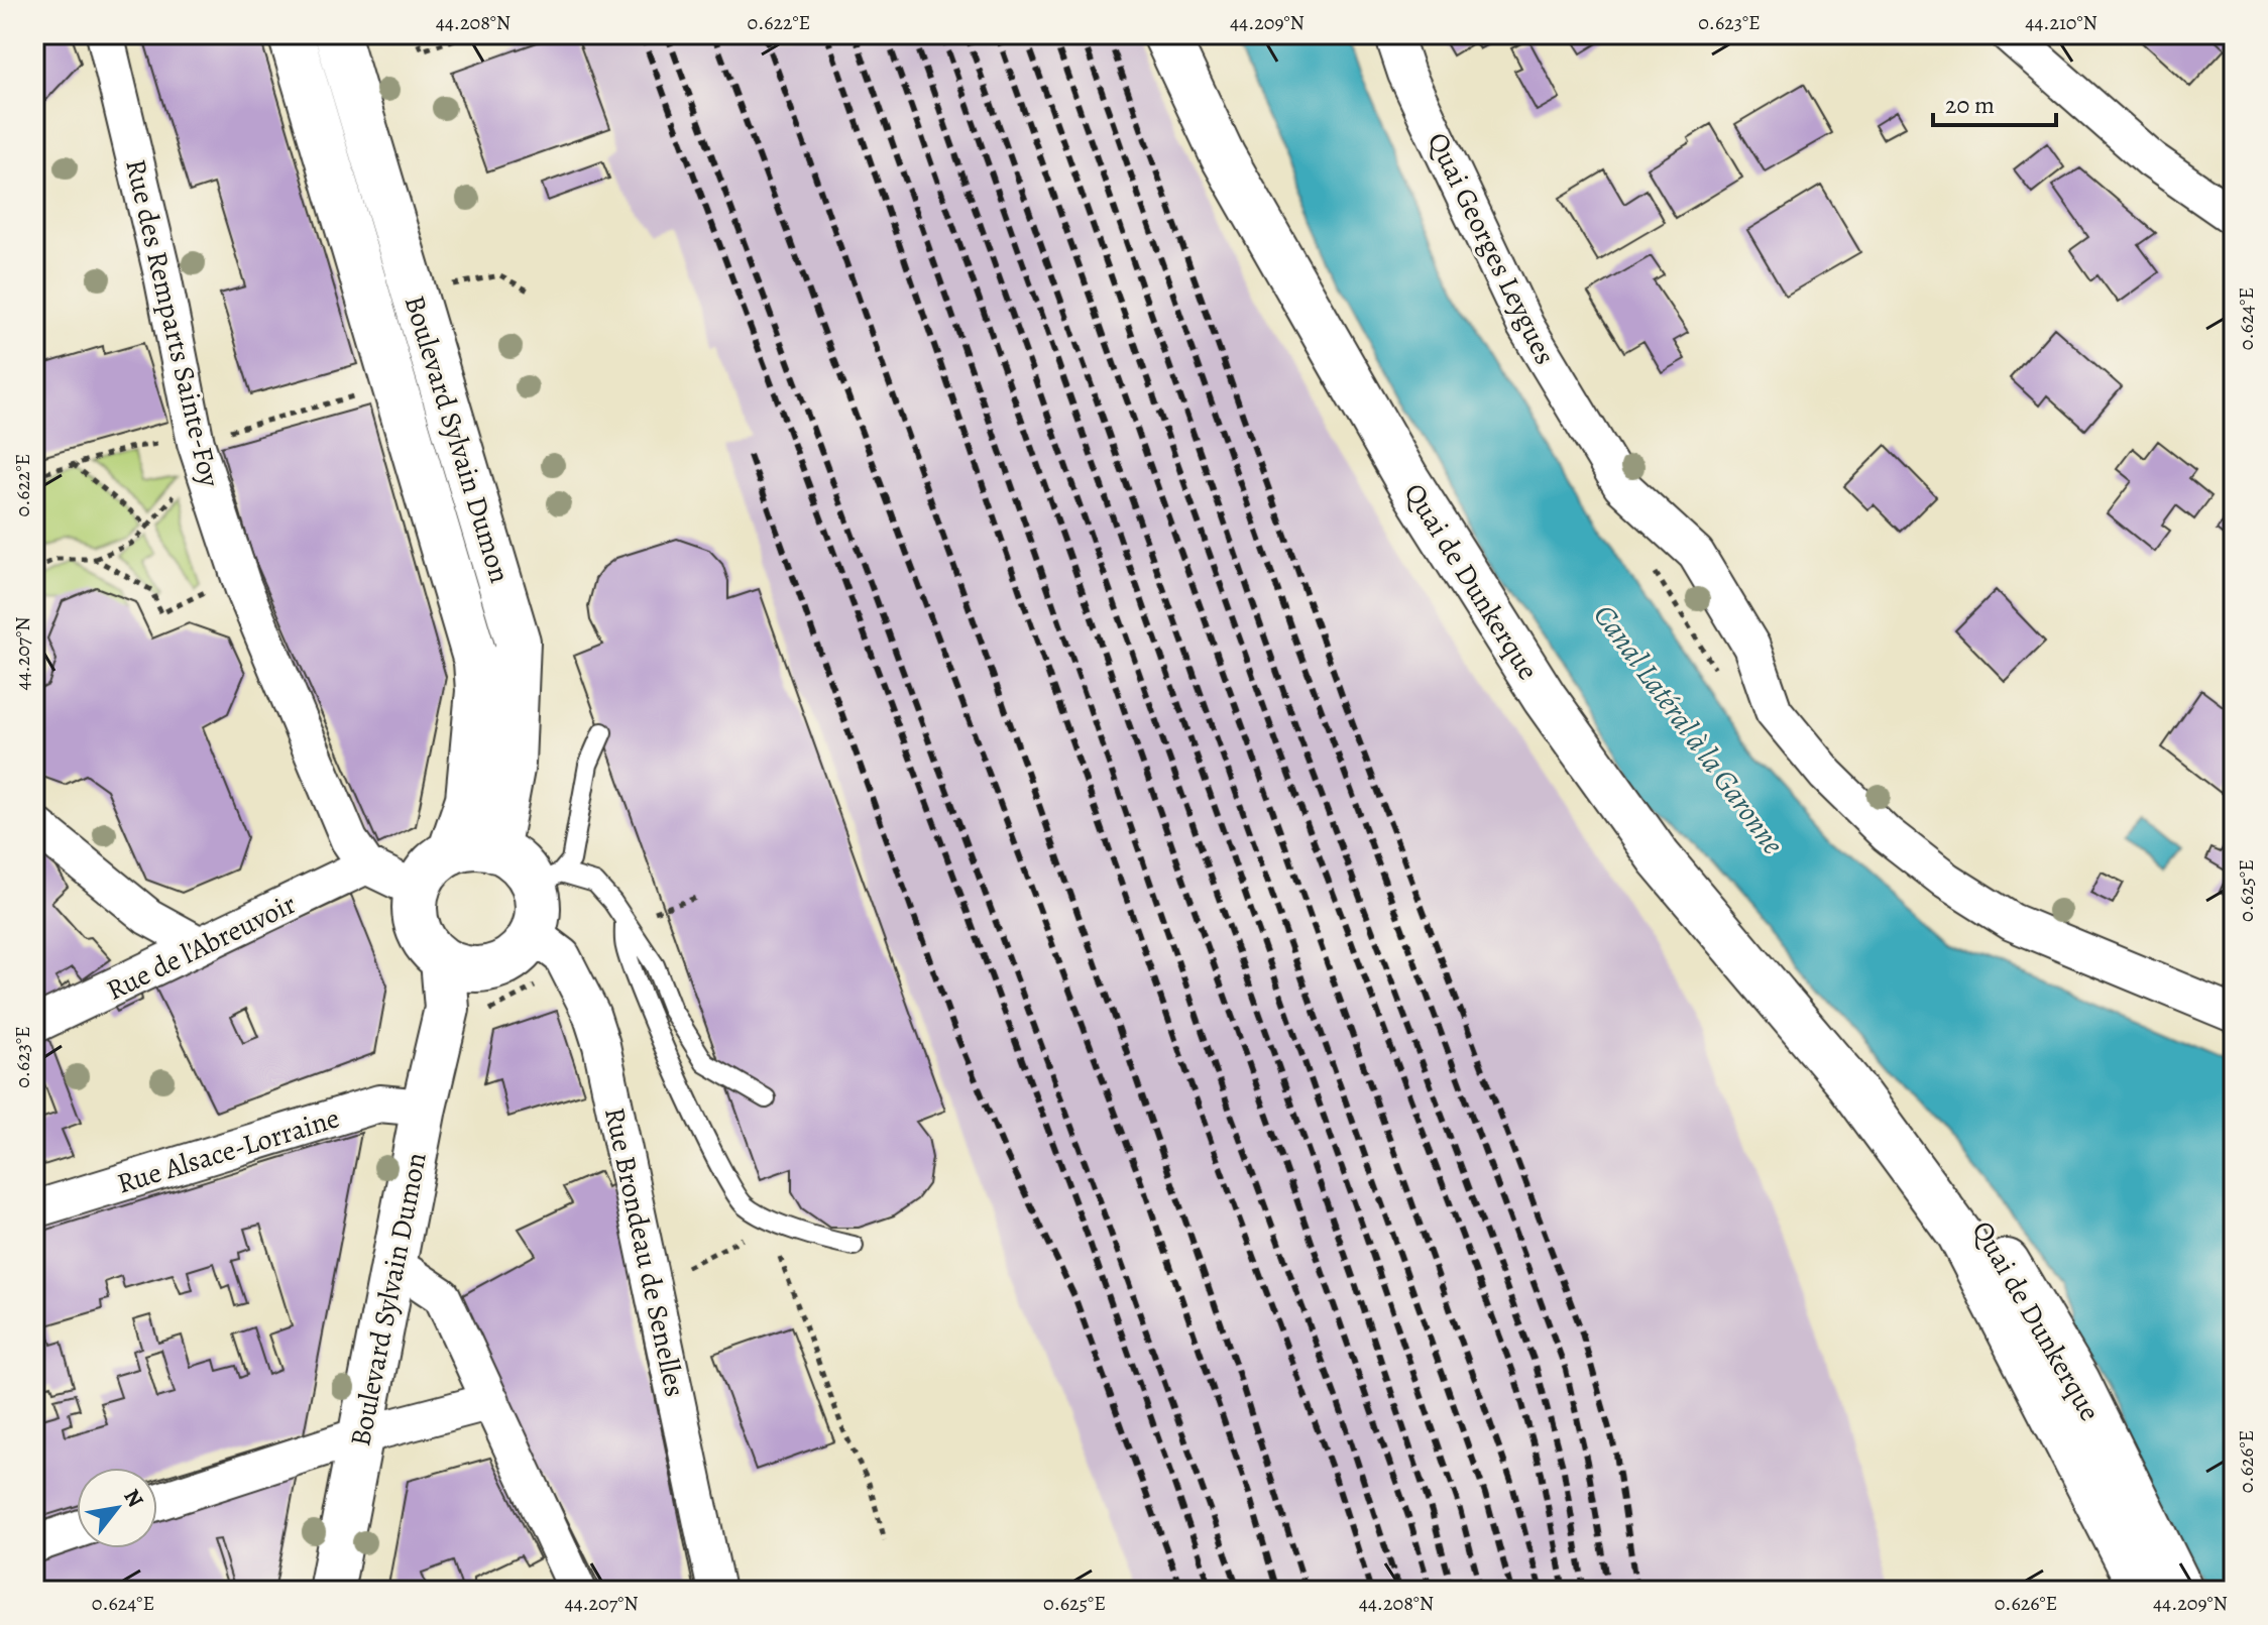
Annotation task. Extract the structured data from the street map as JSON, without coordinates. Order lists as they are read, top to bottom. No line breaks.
{"streets":{"street":["Quai Georges Leygues","Rue des Remparts Sainte-Foy","Boulevard Sylvain Dumon","Quai de Dunkerque","Rue de l'Abreuvoir","Rue Alsace-Lorraine","Rue Brondeau de Senelles"]},"crossings":[["Rue des Remparts Sainte-Foy","Rue de l'Abreuvoir"],["Boulevard Sylvain Dumon","Rue Alsace-Lorraine"],["Boulevard Sylvain Dumon","Rue Brondeau de Senelles"]],"water":["Canal Latéral à la Garonne"],"scale_bar":"20 m","north":"top right","coordinates":["44.208°N","0.622°E","44.209°N","0.623°E","44.210°N","0.624°E","44.207°N","0.625°E","0.626°E"]}
